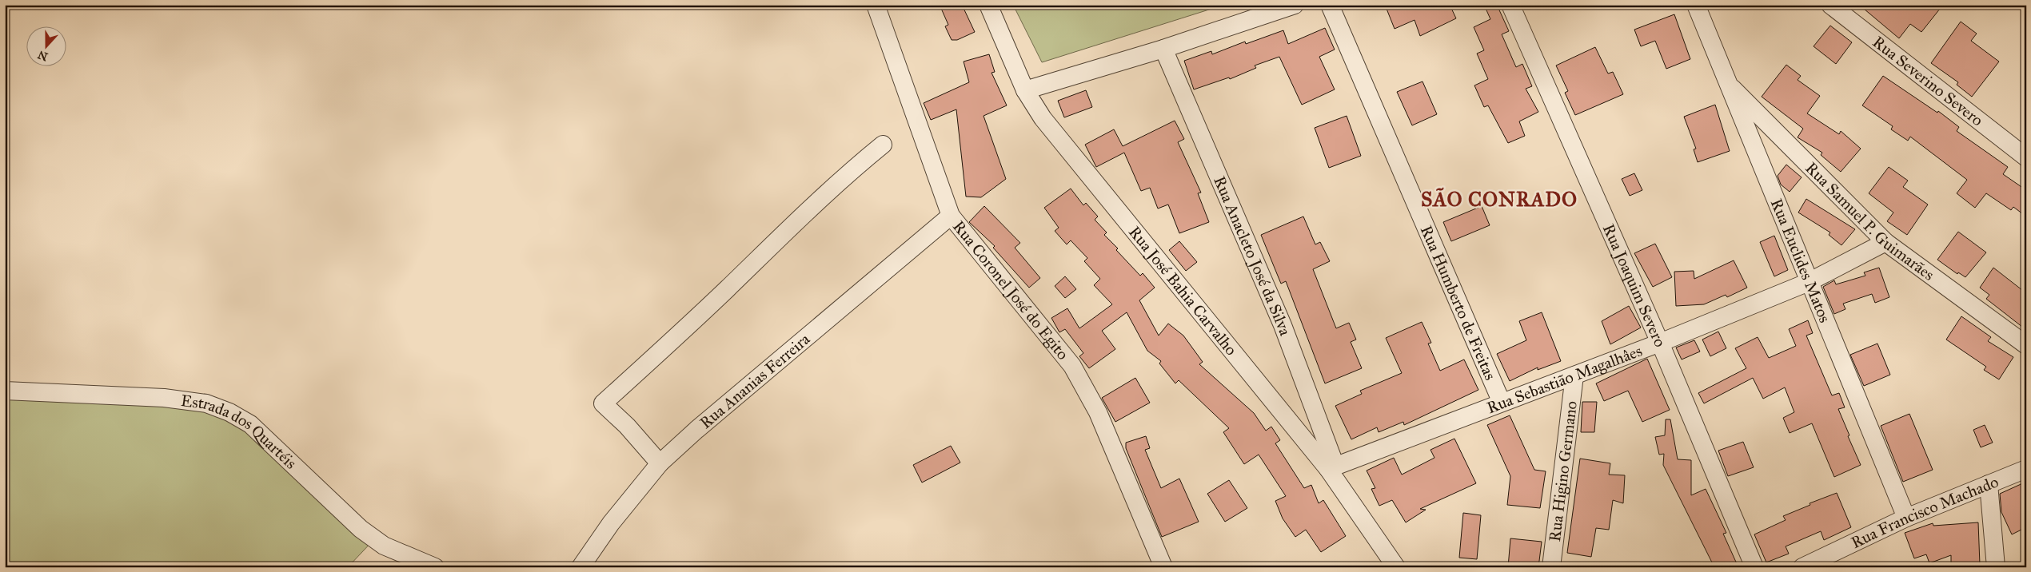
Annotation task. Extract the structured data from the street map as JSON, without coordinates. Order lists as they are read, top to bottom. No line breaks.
{"streets":{"street":["Rua Severino Severo","Rua Samuel P. Guimarães","Rua Anacleto José da Silva","Rua Euclides Matos","Rua Joaquim Severo","Rua Coronel José do Egito","Rua José Bahia Carvalho","Rua Humberto de Freitas","Rua Sebastião Magalhâes","Rua Ananias Ferreira","Estrada dos Quartéis","Rua Higino Germano","Rua Francisco Machado"]},"crossings":[["Rua Samuel P. Guimarães","Rua Euclides Matos"],["Rua Samuel P. Guimarães","Rua Sebastião Magalhâes"],["Rua Anacleto José da Silva","Rua José Bahia Carvalho"],["Rua Anacleto José da Silva","Rua Sebastião Magalhâes"],["Rua Euclides Matos","Rua Sebastião Magalhâes"],["Rua Euclides Matos","Rua Francisco Machado"],["Rua Joaquim Severo","Rua Sebastião Magalhâes"],["Rua Coronel José do Egito","Rua Ananias Ferreira"],["Rua José Bahia Carvalho","Rua Sebastião Magalhâes"],["Rua Humberto de Freitas","Rua Sebastião Magalhâes"],["Rua Sebastião Magalhâes","Rua Higino Germano"]],"districts":["SÃO CONRADO"],"north":"bottom"}
